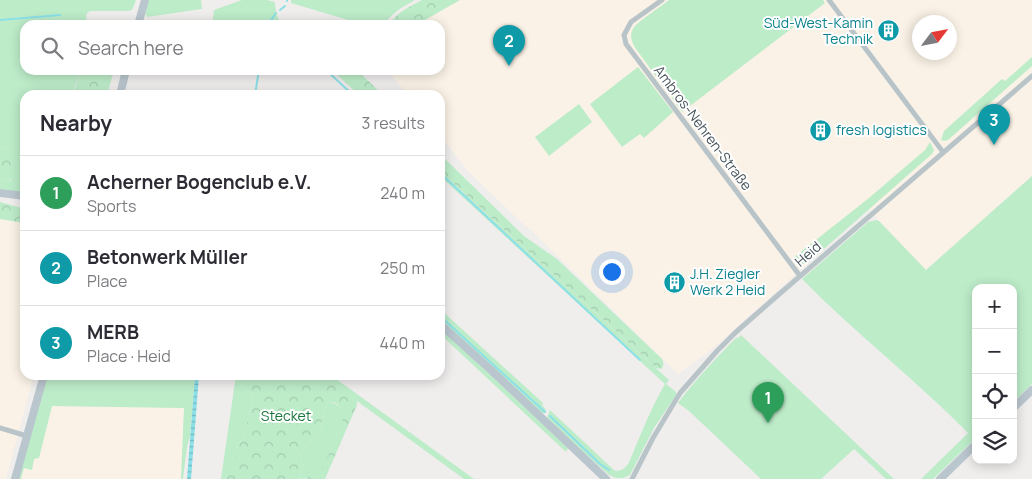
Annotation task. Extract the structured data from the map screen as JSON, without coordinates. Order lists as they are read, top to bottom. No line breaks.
{"streets":{"street":["Ambros-Nehren-Straße","Heid"]},"crossings":[["Ambros-Nehren-Straße","Heid"]],"parks":["Stecket"],"places":{"building":["Süd-West-Kamin Technik","fresh logistics","J.H. Ziegler Werk 2 Heid"]},"north":"top right","page":{"search":"Search here","pins":["2","3","1"],"heading":["Nearby","3 results"],"list":[{"mark":"1","name":"Acherner Bogenclub e.V.","note":"Sports","value":"240 m"},{"mark":"2","name":"Betonwerk Müller","note":"Place","value":"250 m"},{"mark":"3","name":"MERB","note":"Place · Heid","value":"440 m"}],"map_buttons":["+","−"]}}
